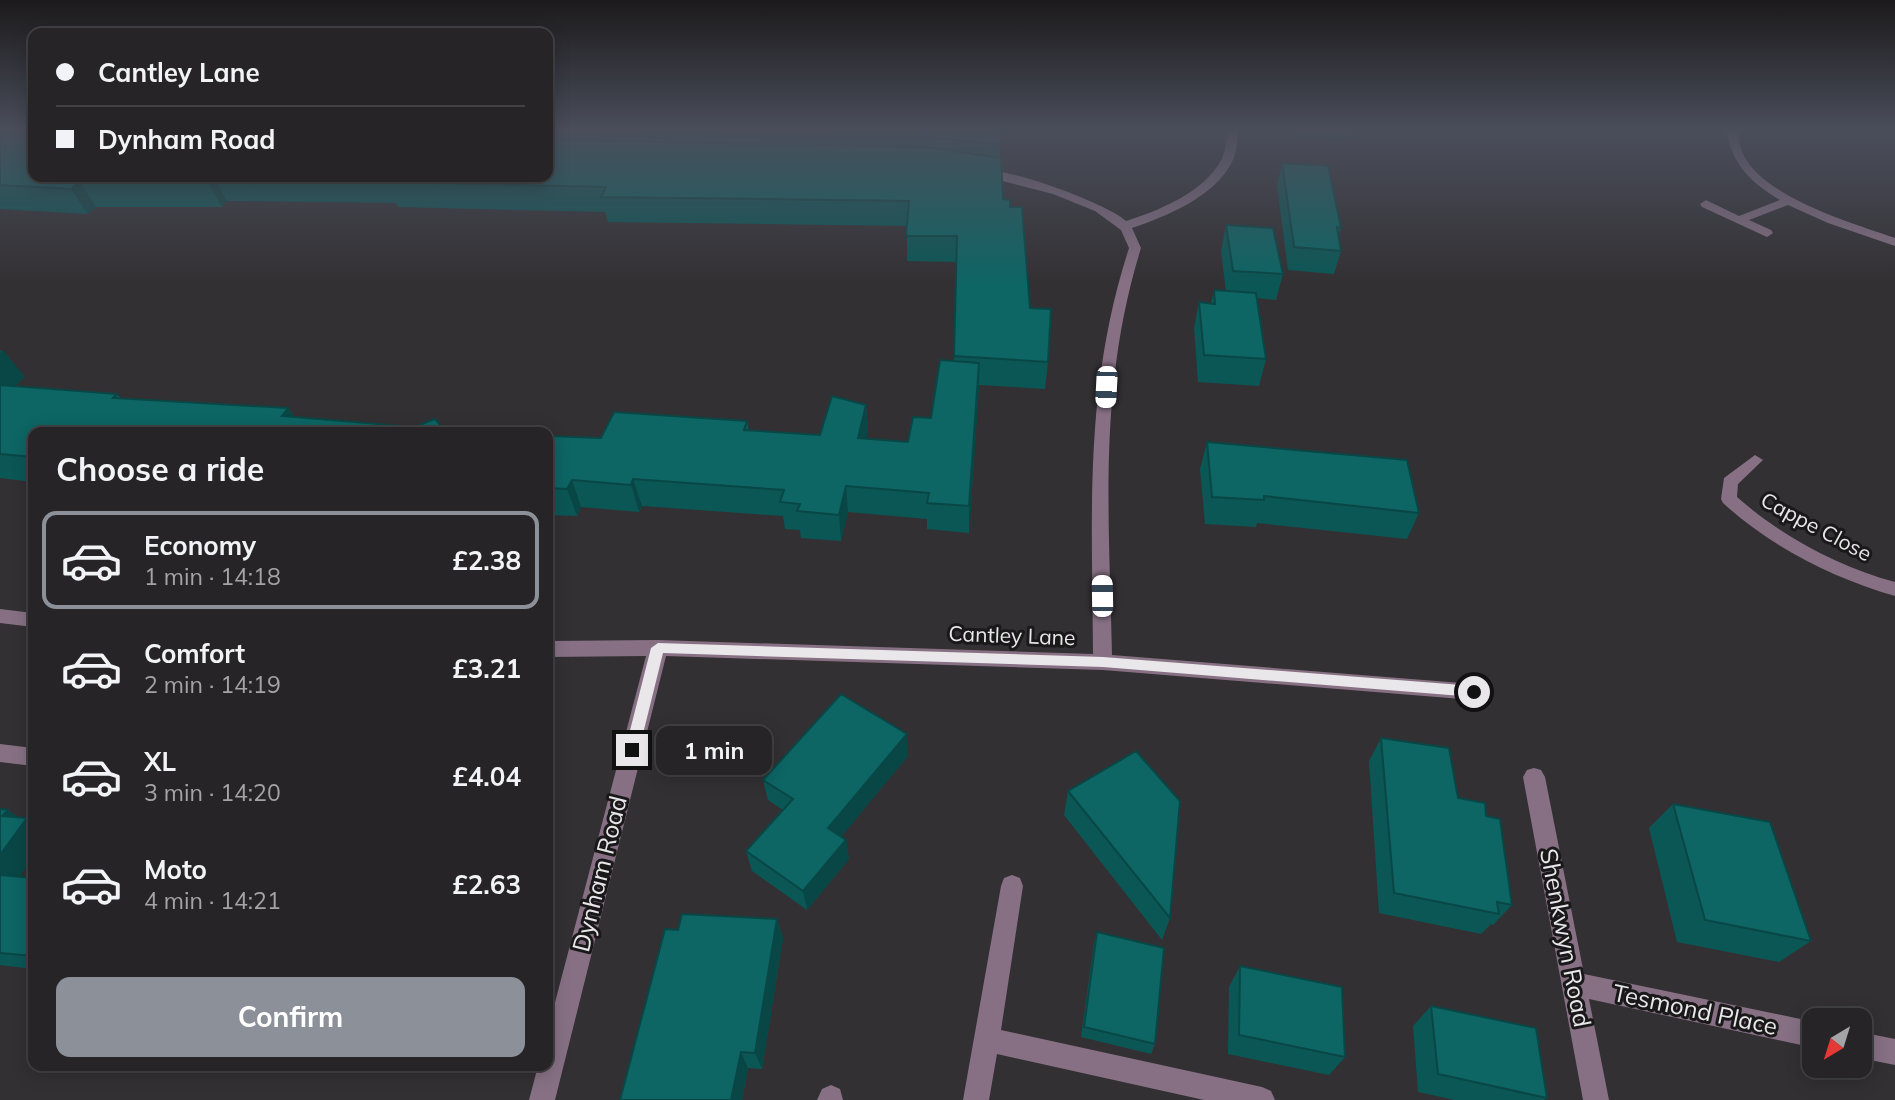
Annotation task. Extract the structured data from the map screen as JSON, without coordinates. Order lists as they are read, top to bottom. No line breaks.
{"streets":{"street":["Cappe Close","Cantley Lane","Dynham Road","Shenkwyn Road","Tesmond Place"]},"crossings":[["Cantley Lane","Dynham Road"],["Shenkwyn Road","Tesmond Place"]],"north":"bottom left","page":{"banner":["Cantley Lane","Dynham Road"],"heading":"Choose a ride","list":[{"name":"Economy","note":"1 min · 14:18","value":"£2.38"},{"name":"Comfort","note":"2 min · 14:19","value":"£3.21"},{"name":"XL","note":"3 min · 14:20","value":"£4.04"},{"name":"Moto","note":"4 min · 14:21","value":"£2.63"}],"bubble":"1 min","buttons":"Confirm"}}
